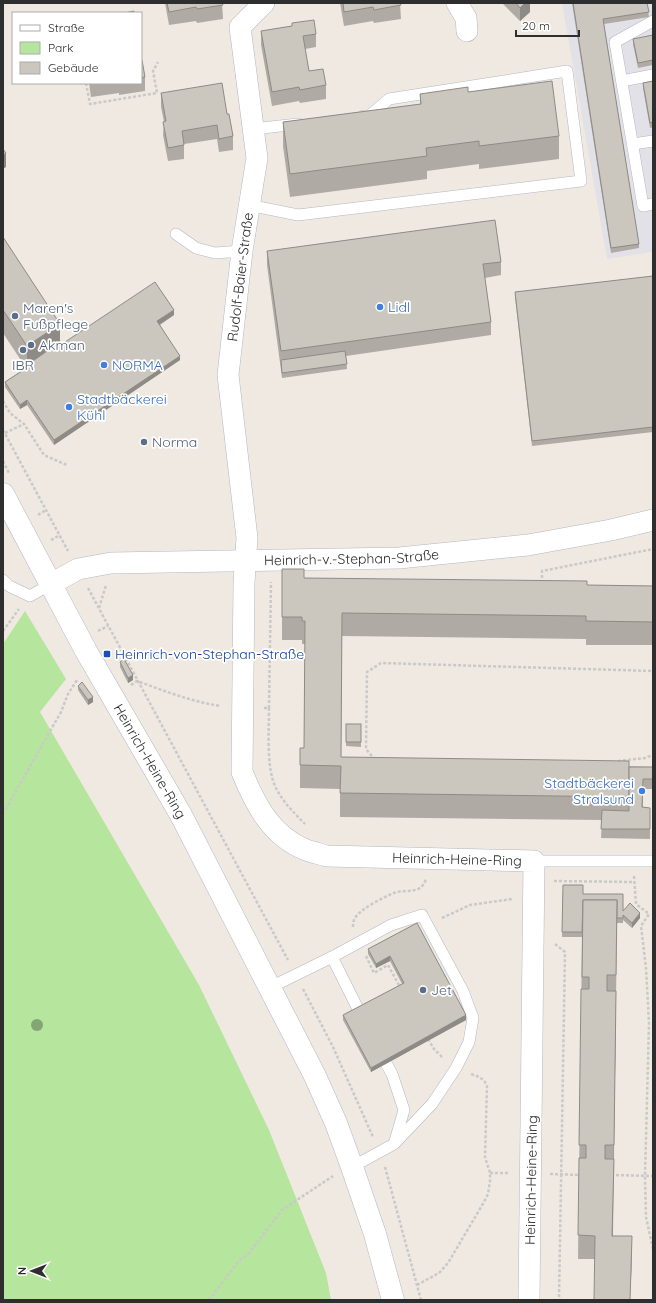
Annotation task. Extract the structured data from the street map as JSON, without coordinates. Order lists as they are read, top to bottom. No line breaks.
{"streets":{"main road":["Heinrich-Heine-Ring"],"street":["Rudolf-Baier-Straße","Heinrich-v.-Stephan-Straße"]},"crossings":[["Rudolf-Baier-Straße","Heinrich-v.-Stephan-Straße"],["Rudolf-Baier-Straße","Heinrich-Heine-Ring"],["Heinrich-v.-Stephan-Straße","Heinrich-Heine-Ring"]],"places":{"other":["Lidl","Maren's Fußpflege","Akman","IBR","NORMA","Stadtbäckerei Kühl","Norma","Stadtbäckerei Stralsund","Jet"],"transit":["Heinrich-von-Stephan-Straße"]},"legend":["Straße","Park","Gebäude"],"scale_bar":"20 m","north":"left"}
